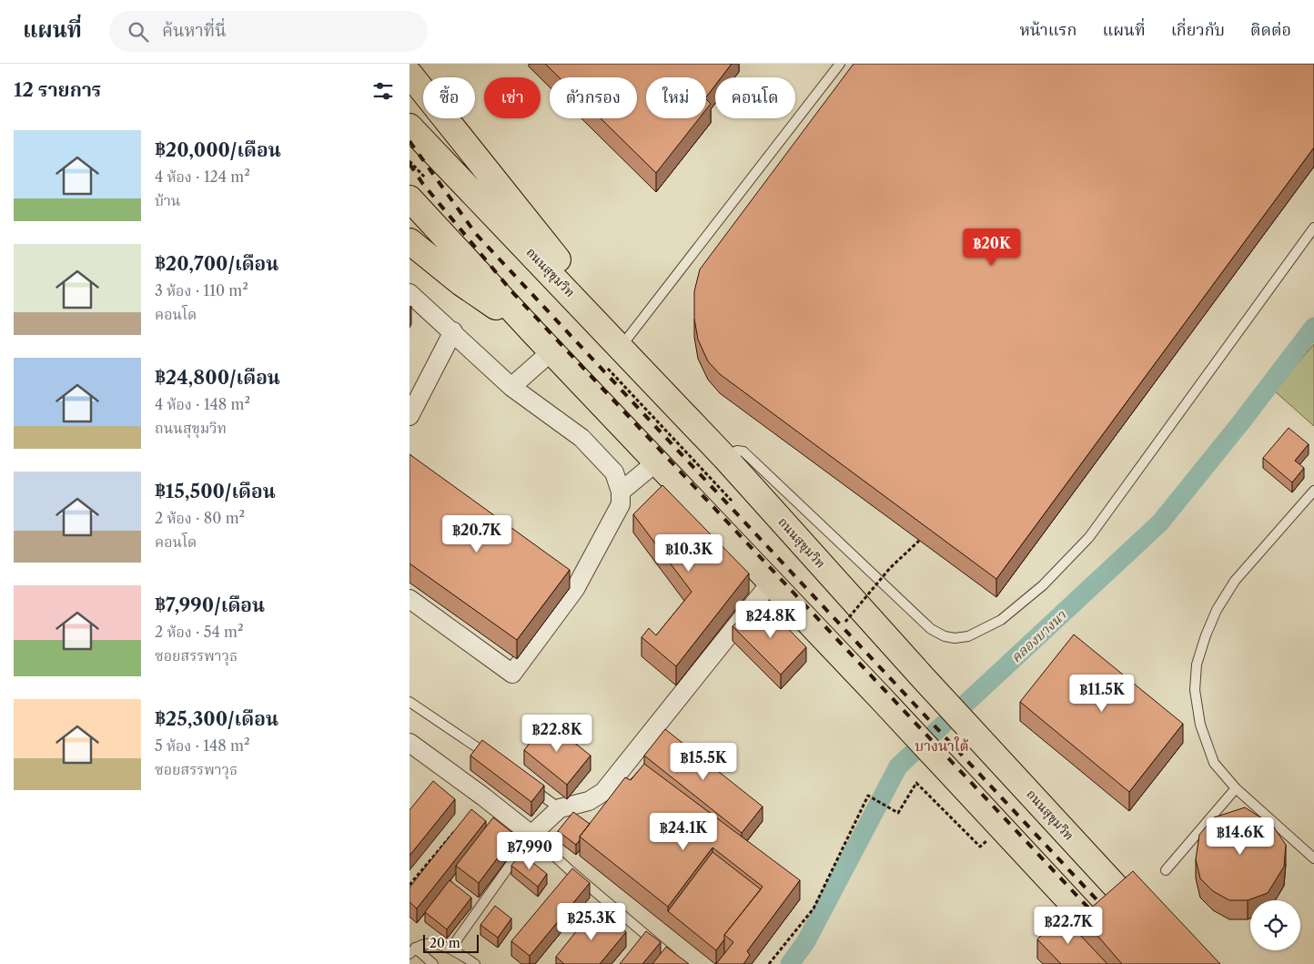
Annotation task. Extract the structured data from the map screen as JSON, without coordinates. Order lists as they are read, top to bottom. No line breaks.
{"streets":{"highway":["ถนนสุขุมวิท"]},"districts":["บางนาใต้"],"water":["คลองบางนา"],"scale_bar":"20 m","page":{"header":"แผนที่","search":"ค้นหาที่นี่","nav":["หน้าแรก","แผนที่","เกี่ยวกับ","ติดต่อ"],"heading":"12 รายการ","chip":["ซื้อ","เช่า","ตัวกรอง","ใหม่","คอนโด"],"list":[{"name":"฿20,000/เดือน","note":"4 ห้อง · 124 m² · บ้าน"},{"name":"฿20,700/เดือน","note":"3 ห้อง · 110 m² · คอนโด"},{"name":"฿24,800/เดือน","note":"4 ห้อง · 148 m² · ถนนสุขุมวิท"},{"name":"฿15,500/เดือน","note":"2 ห้อง · 80 m² · คอนโด"},{"name":"฿7,990/เดือน","note":"2 ห้อง · 54 m² · ซอยสรรพาวุธ"},{"name":"฿25,300/เดือน","note":"5 ห้อง · 148 m² · ซอยสรรพาวุธ"}],"price":["฿20K","฿20.7K","฿10.3K","฿24.8K","฿11.5K","฿22.8K","฿15.5K","฿24.1K","฿14.6K","฿7,990","฿25.3K","฿22.7K"],"scale":"20 m"}}
